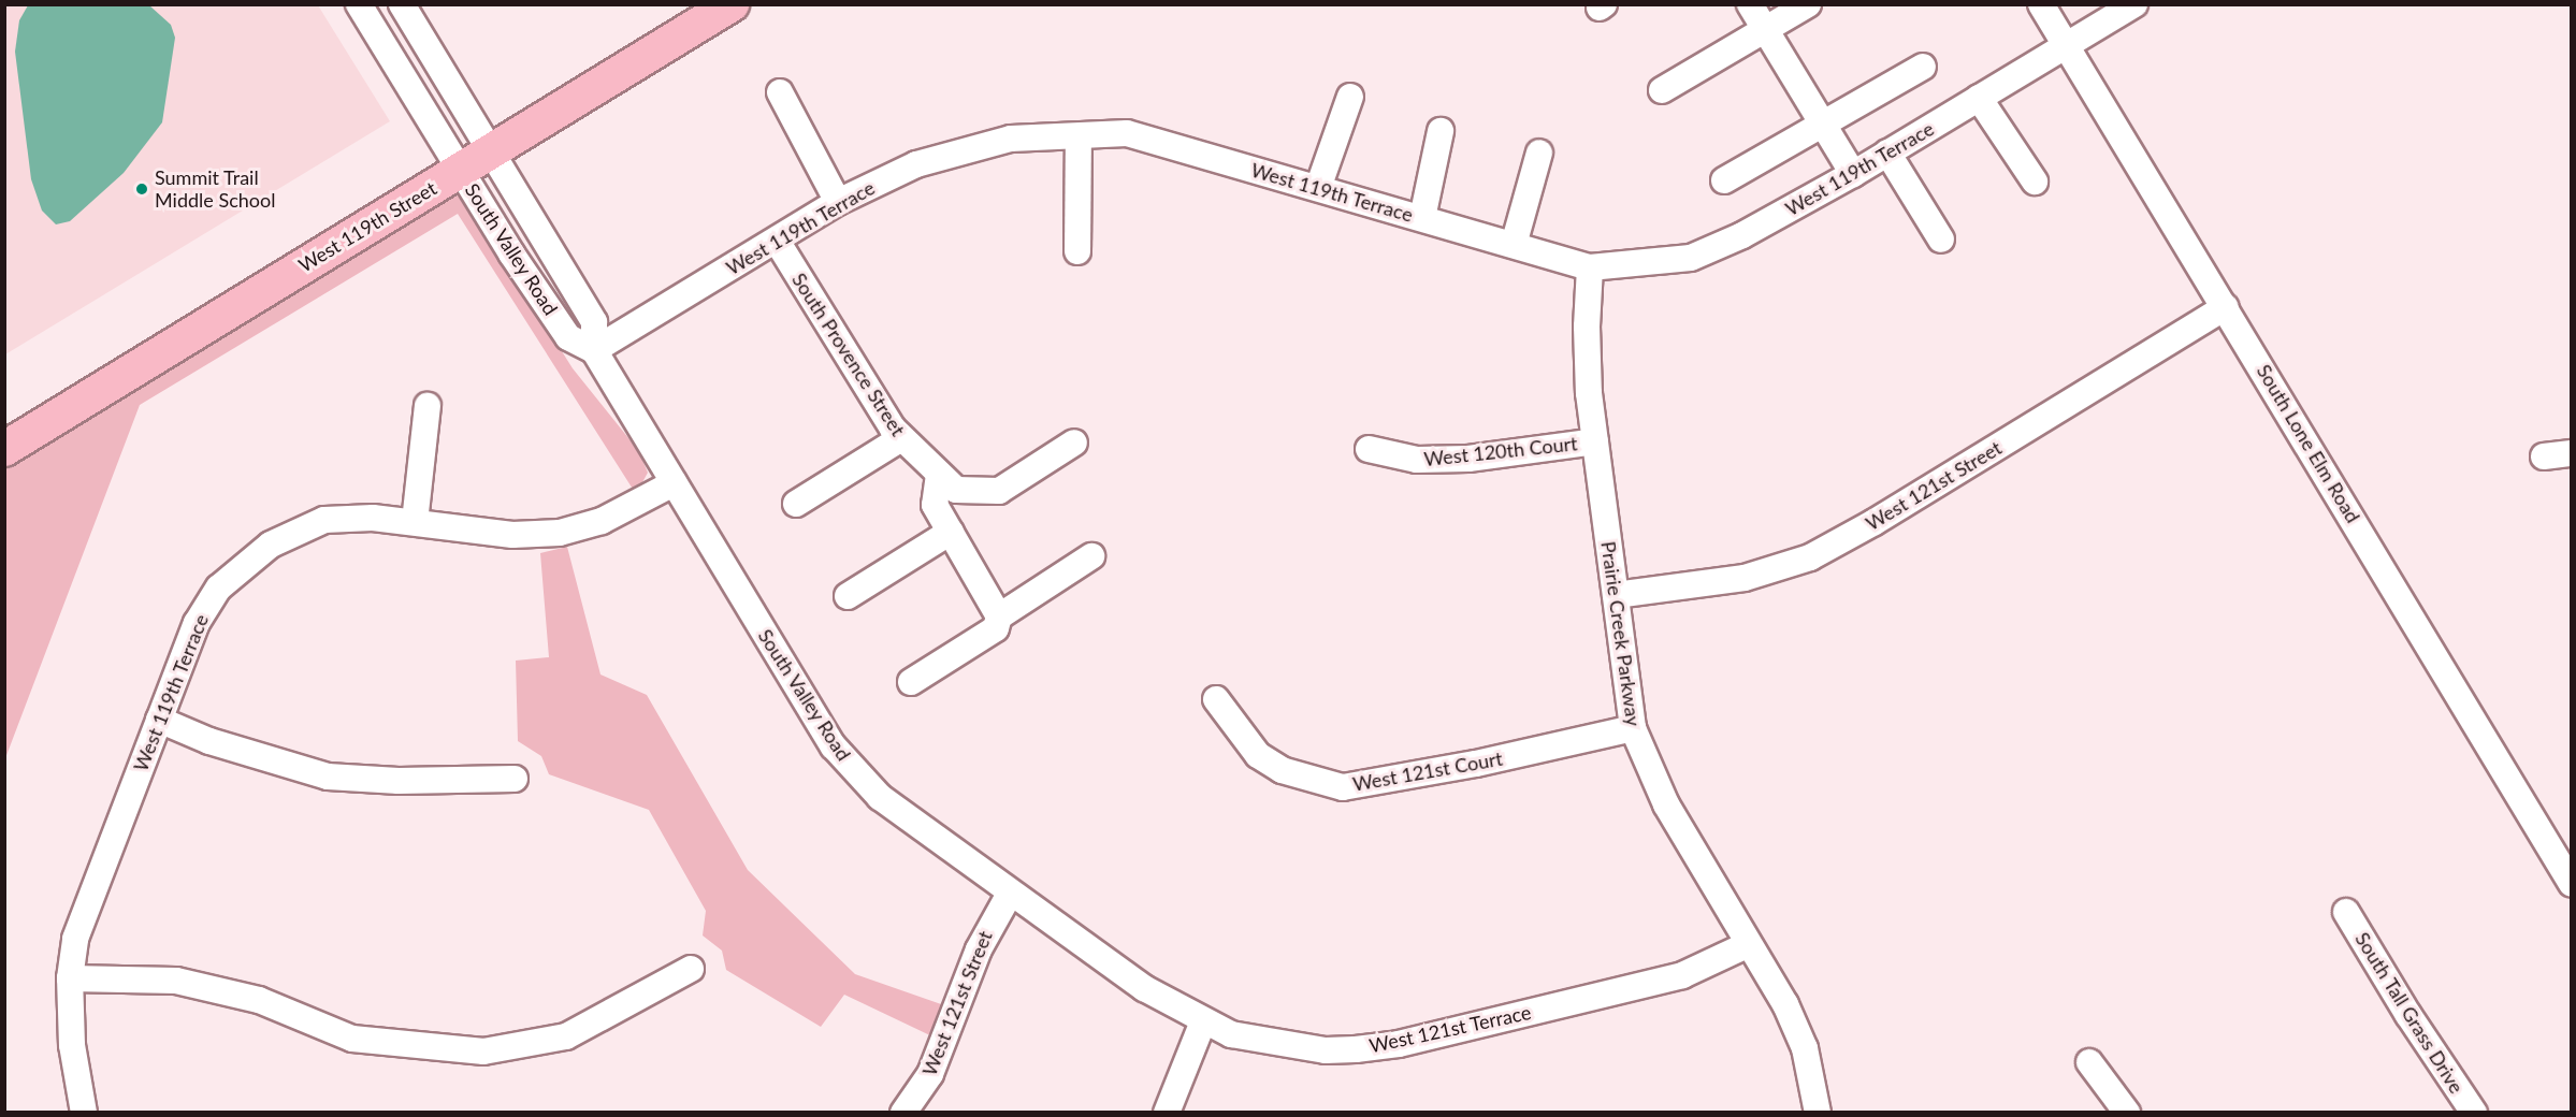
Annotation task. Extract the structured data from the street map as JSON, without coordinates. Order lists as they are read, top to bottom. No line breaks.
{"streets":{"main road":["West 119th Street"],"street":["West 119th Terrace","South Valley Road","South Provence Street","South Lone Elm Road","West 120th Court","West 121st Street","Prairie Creek Parkway","West 121st Court","South Tall Grass Drive","West 121st Terrace"]},"crossings":[["West 119th Terrace","South Valley Road"],["West 119th Terrace","South Provence Street"],["West 119th Terrace","South Lone Elm Road"],["West 119th Terrace","Prairie Creek Parkway"],["West 119th Street","South Valley Road"],["South Valley Road","West 121st Street"],["South Valley Road","West 121st Terrace"],["South Lone Elm Road","West 121st Street"],["West 120th Court","Prairie Creek Parkway"],["West 121st Street","Prairie Creek Parkway"],["Prairie Creek Parkway","West 121st Court"],["Prairie Creek Parkway","West 121st Terrace"]],"places":["Summit Trail Middle School"]}
